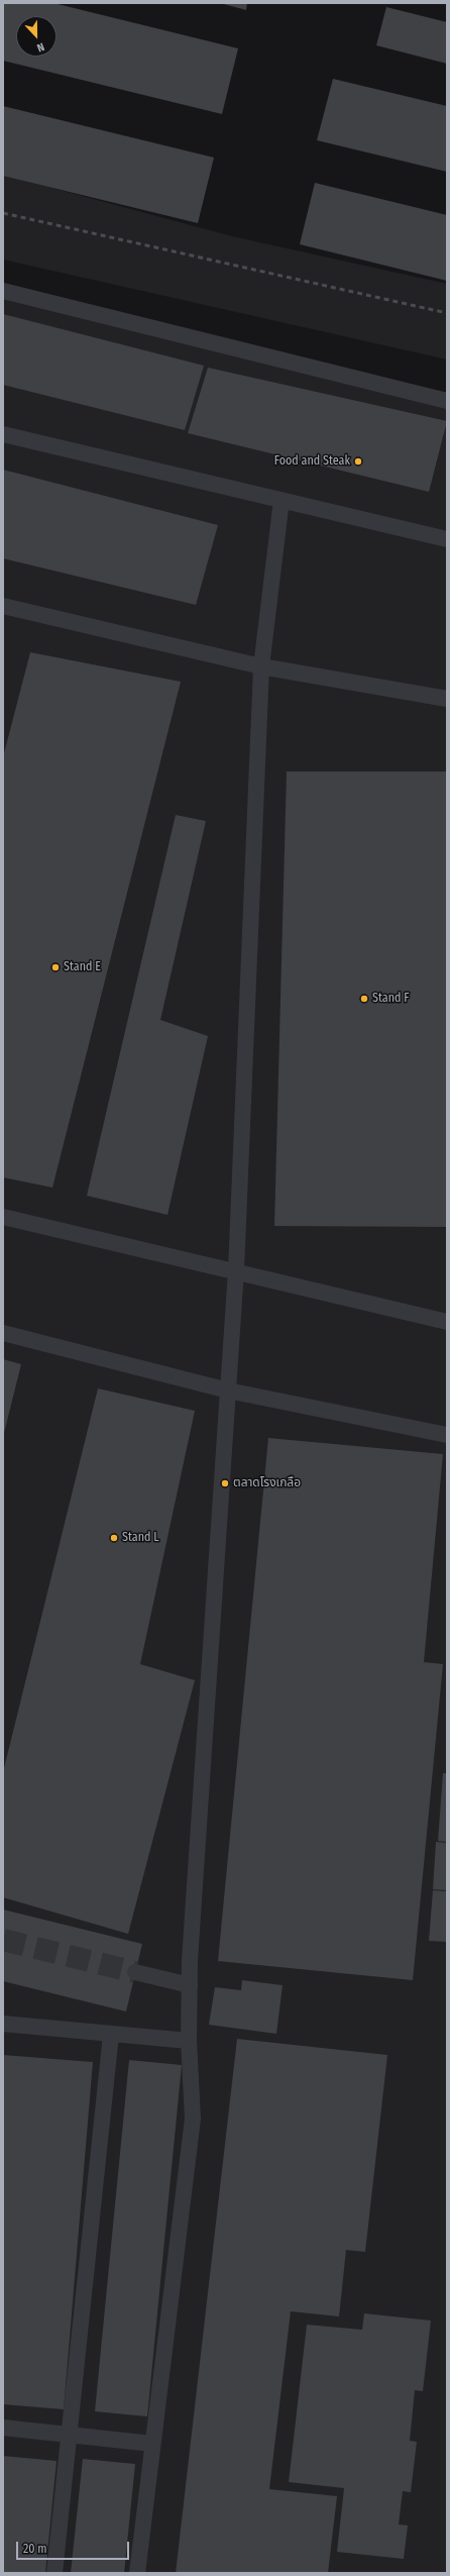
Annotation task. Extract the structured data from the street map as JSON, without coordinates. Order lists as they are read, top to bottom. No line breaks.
{"places":["Food and Steak","Stand E","Stand F","ตลาดโรงเกลือ","Stand L"],"scale_bar":"20 m","north":"bottom"}
